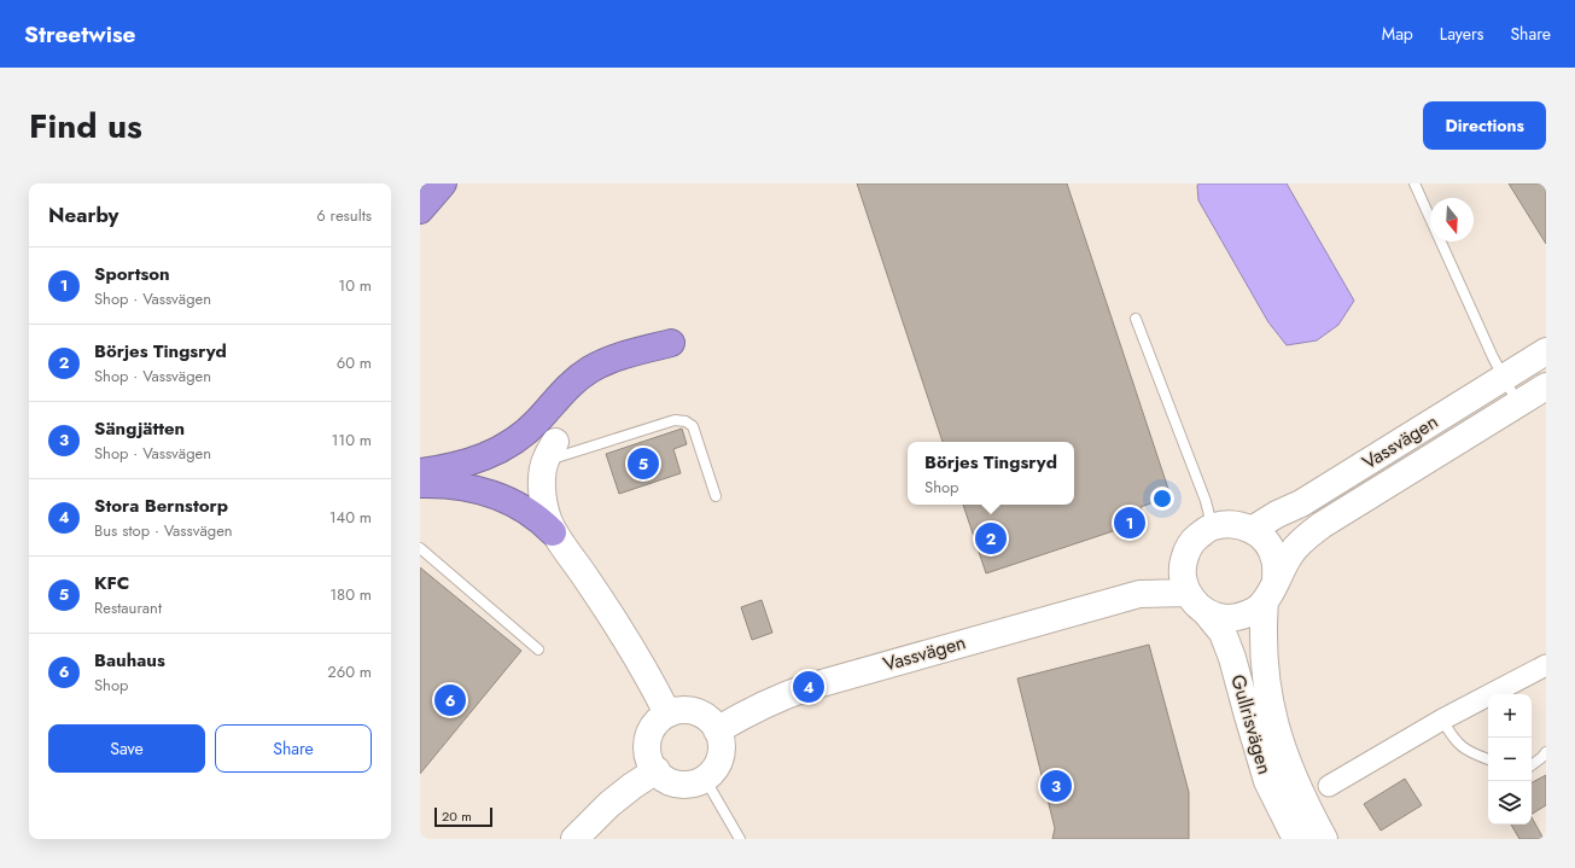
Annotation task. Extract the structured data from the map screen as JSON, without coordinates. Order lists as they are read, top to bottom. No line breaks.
{"streets":{"street":["Vassvägen","Gullrisvägen"]},"crossings":[["Vassvägen","Gullrisvägen"]],"scale_bar":"20 m","north":"bottom","page":{"header":"Streetwise","nav":["Map","Layers","Share"],"title":"Find us","buttons":["Directions",["Save","Share"]],"heading":["Nearby","6 results"],"list":[{"mark":"1","name":"Sportson","note":"Shop · Vassvägen","value":"10 m"},{"mark":"2","name":"Börjes Tingsryd","note":"Shop · Vassvägen","value":"60 m"},{"mark":"3","name":"Sängjätten","note":"Shop · Vassvägen","value":"110 m"},{"mark":"4","name":"Stora Bernstorp","note":"Bus stop · Vassvägen","value":"140 m"},{"mark":"5","name":"KFC","note":"Restaurant","value":"180 m"},{"mark":"6","name":"Bauhaus","note":"Shop","value":"260 m"}],"popup":["Börjes Tingsryd","Shop"],"pins":["5","1","2","4","6","3"],"map_buttons":["+","−"],"scale":"20 m"}}
